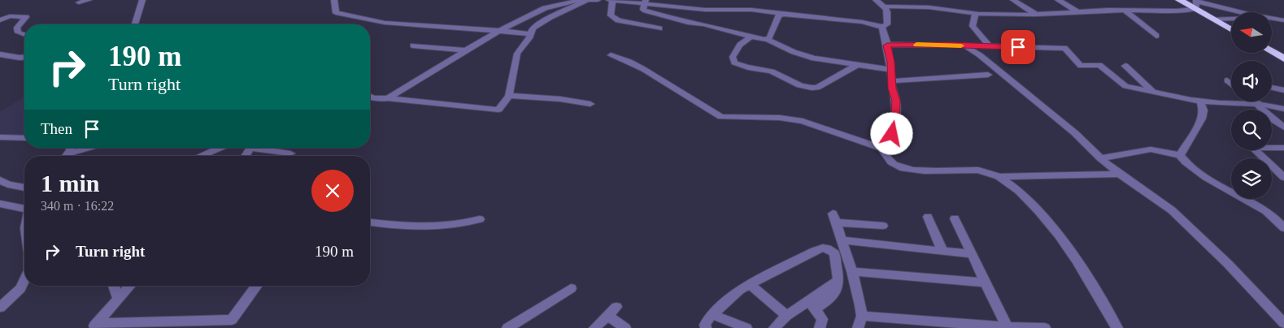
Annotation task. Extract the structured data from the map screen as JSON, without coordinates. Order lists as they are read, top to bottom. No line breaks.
{"north":"left","page":{"turn":["190 m","Turn right"],"then":"Then","heading":["1 min","340 m · 16:22"],"list":[{"name":"Turn right","value":"190 m"}]}}
